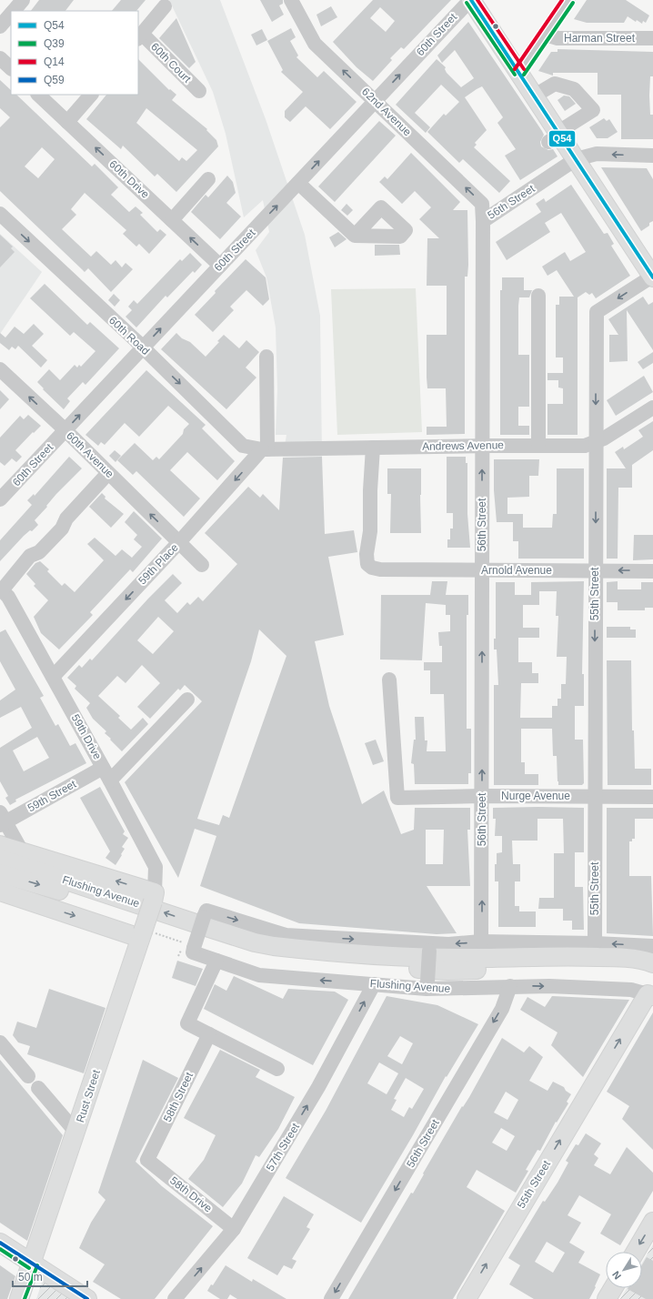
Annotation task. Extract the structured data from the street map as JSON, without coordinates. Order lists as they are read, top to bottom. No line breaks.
{"streets":{"main road":["55th Street","Flushing Avenue","Rust Street"],"street":["60th Street","Harman Street","60th Court","62nd Avenue","60th Drive","56th Street","60th Road","Andrews Avenue","60th Avenue","59th Place","Arnold Avenue","59th Drive","59th Street","Nurge Avenue","58th Street","57th Street","58th Drive"]},"crossings":[["60th Street","62nd Avenue"],["60th Street","60th Drive"],["60th Street","60th Road"],["60th Street","60th Avenue"],["62nd Avenue","56th Street"],["56th Street","Andrews Avenue"],["56th Street","Arnold Avenue"],["56th Street","Nurge Avenue"],["56th Street","Flushing Avenue"],["60th Road","Andrews Avenue"],["60th Road","59th Place"],["Andrews Avenue","59th Place"],["Andrews Avenue","Arnold Avenue"],["Andrews Avenue","55th Street"],["60th Avenue","59th Place"],["59th Place","59th Drive"],["Arnold Avenue","55th Street"],["55th Street","Nurge Avenue"],["55th Street","Flushing Avenue"],["59th Drive","59th Street"],["59th Drive","Rust Street"],["Flushing Avenue","57th Street"],["58th Street","58th Drive"],["57th Street","58th Drive"]],"one_way":["60th Street","62nd Avenue","60th Drive","60th Road","60th Avenue","57th Street"],"lines":["transit line Q54","transit line Q14","transit line Q39","transit line Q59"],"legend":["Q54","Q39","Q14","Q59"],"scale_bar":"50 m","north":"bottom left"}
